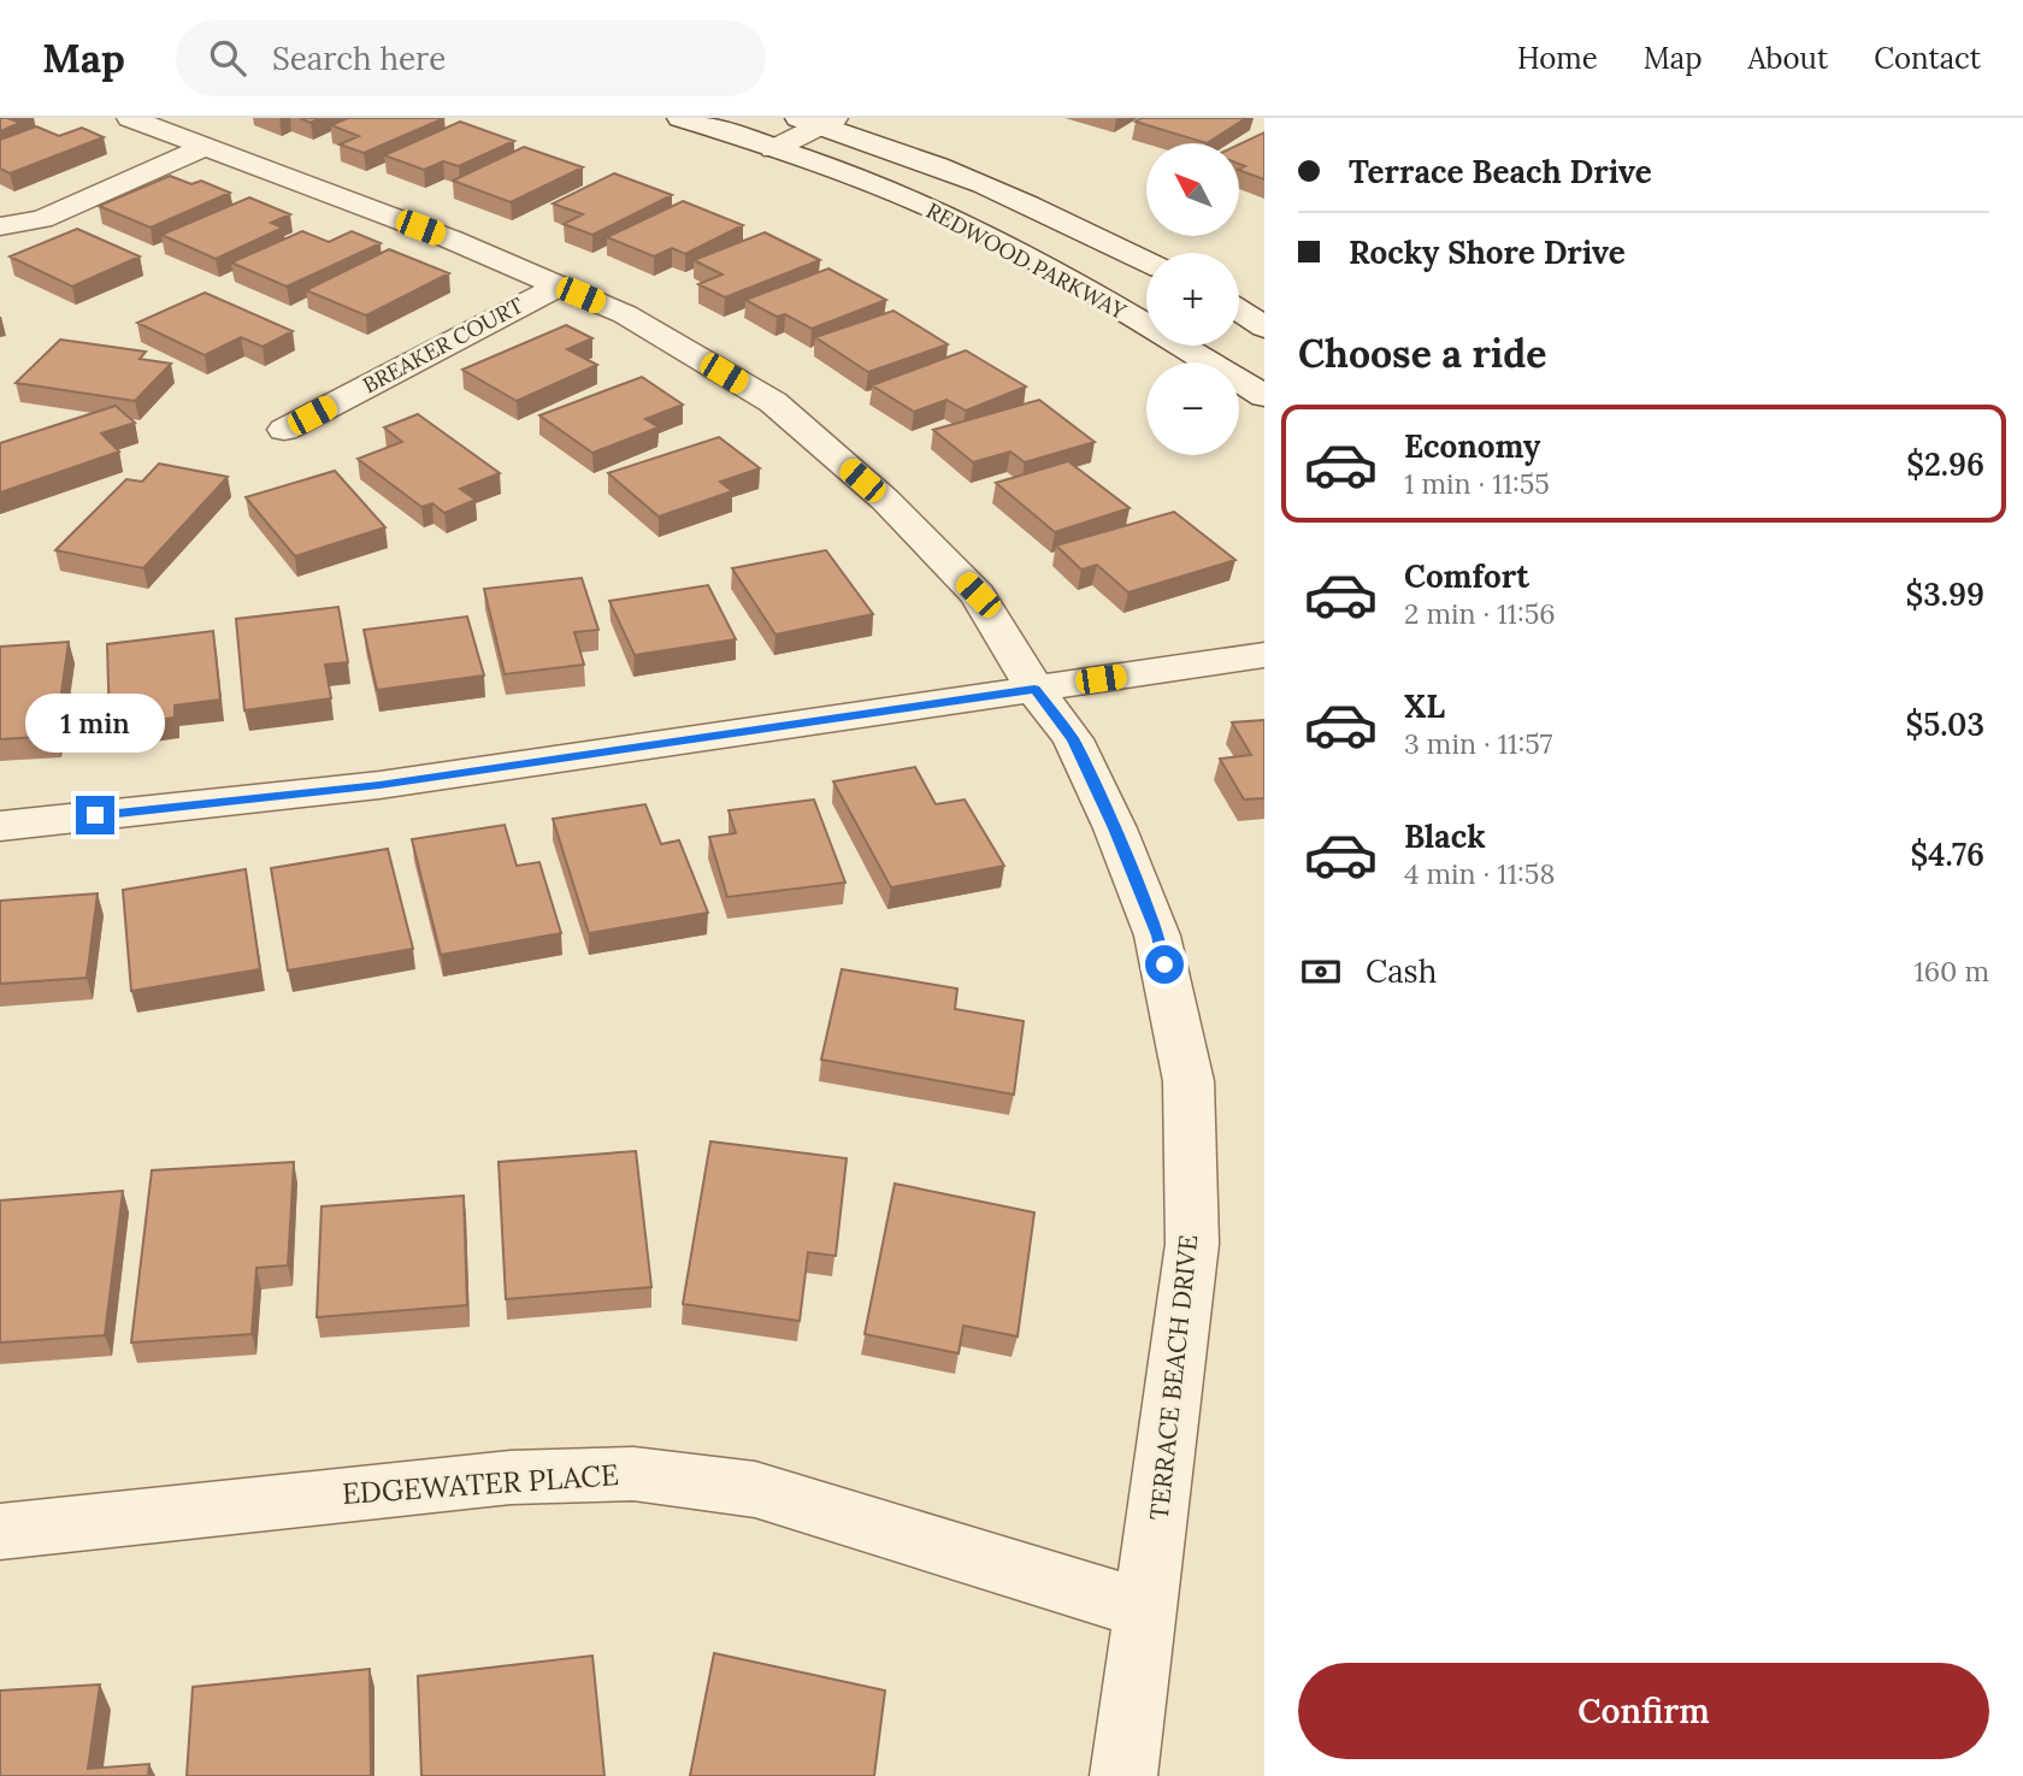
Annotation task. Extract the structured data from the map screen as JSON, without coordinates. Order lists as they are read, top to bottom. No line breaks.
{"streets":{"street":["REDWOOD PARKWAY","BREAKER COURT","TERRACE BEACH DRIVE","EDGEWATER PLACE"]},"crossings":[["BREAKER COURT","TERRACE BEACH DRIVE"],["TERRACE BEACH DRIVE","EDGEWATER PLACE"]],"north":"top left","page":{"header":"Map","search":"Search here","nav":["Home","Map","About","Contact"],"banner":["Terrace Beach Drive","Rocky Shore Drive"],"map_buttons":["+","−"],"heading":"Choose a ride","list":[{"name":"Economy","note":"1 min · 11:55","value":"$2.96"},{"name":"Comfort","note":"2 min · 11:56","value":"$3.99"},{"name":"XL","note":"3 min · 11:57","value":"$5.03"},{"name":"Black","note":"4 min · 11:58","value":"$4.76"}],"bubble":"1 min","pay":["Cash","160 m"],"buttons":"Confirm"}}
